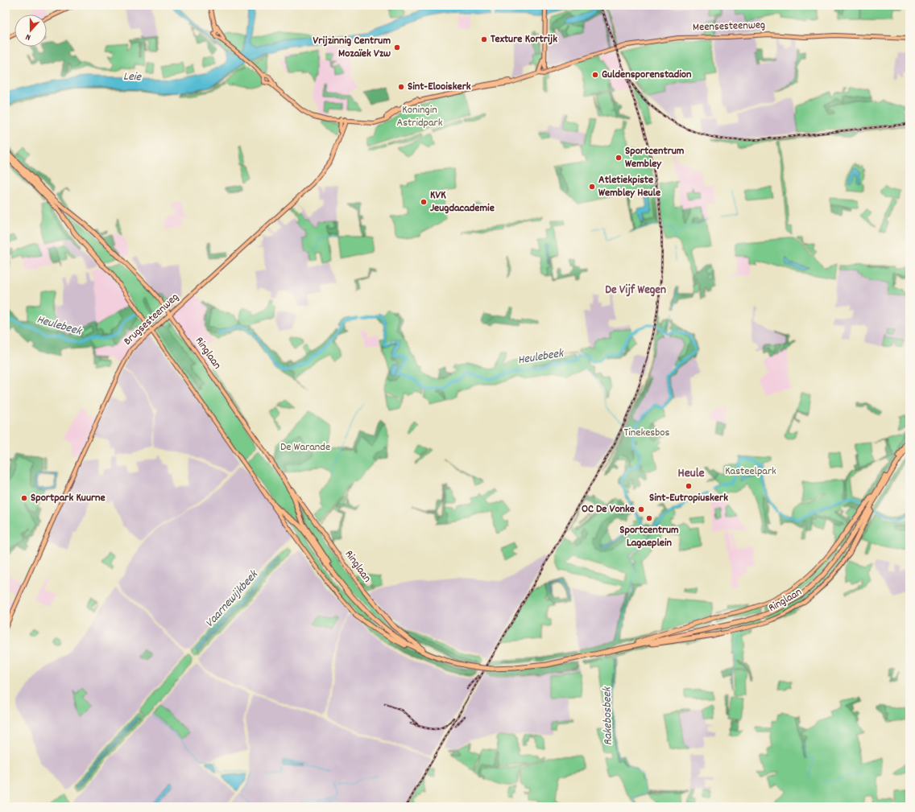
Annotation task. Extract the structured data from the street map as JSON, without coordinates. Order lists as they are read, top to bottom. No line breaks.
{"streets":{"highway":["Ringlaan"],"main road":["Meensesteenweg","Brugsesteenweg"]},"crossings":[["Meensesteenweg","Brugsesteenweg"],["Brugsesteenweg","Ringlaan"]],"districts":["De Vijf Wegen","Heule"],"water":["Leie","Heulebeek","Vaarnewijkbeek","Rakebosbeek"],"parks":["Koningin Astridpark","Tinekesbos","De Warande","Kasteelpark"],"places":["Texture Kortrijk","Vrijzinnig Centrum Mozaïek Vzw","Guldensporenstadion","Sint-Elooiskerk","Sportcentrum Wembley","Atletiekpiste Wembley Heule","KVK Jeugdacademie","Sint-Eutropiuskerk","Sportpark Kuurne","OC De Vonke","Sportcentrum Lagaeplein"],"north":"bottom"}
